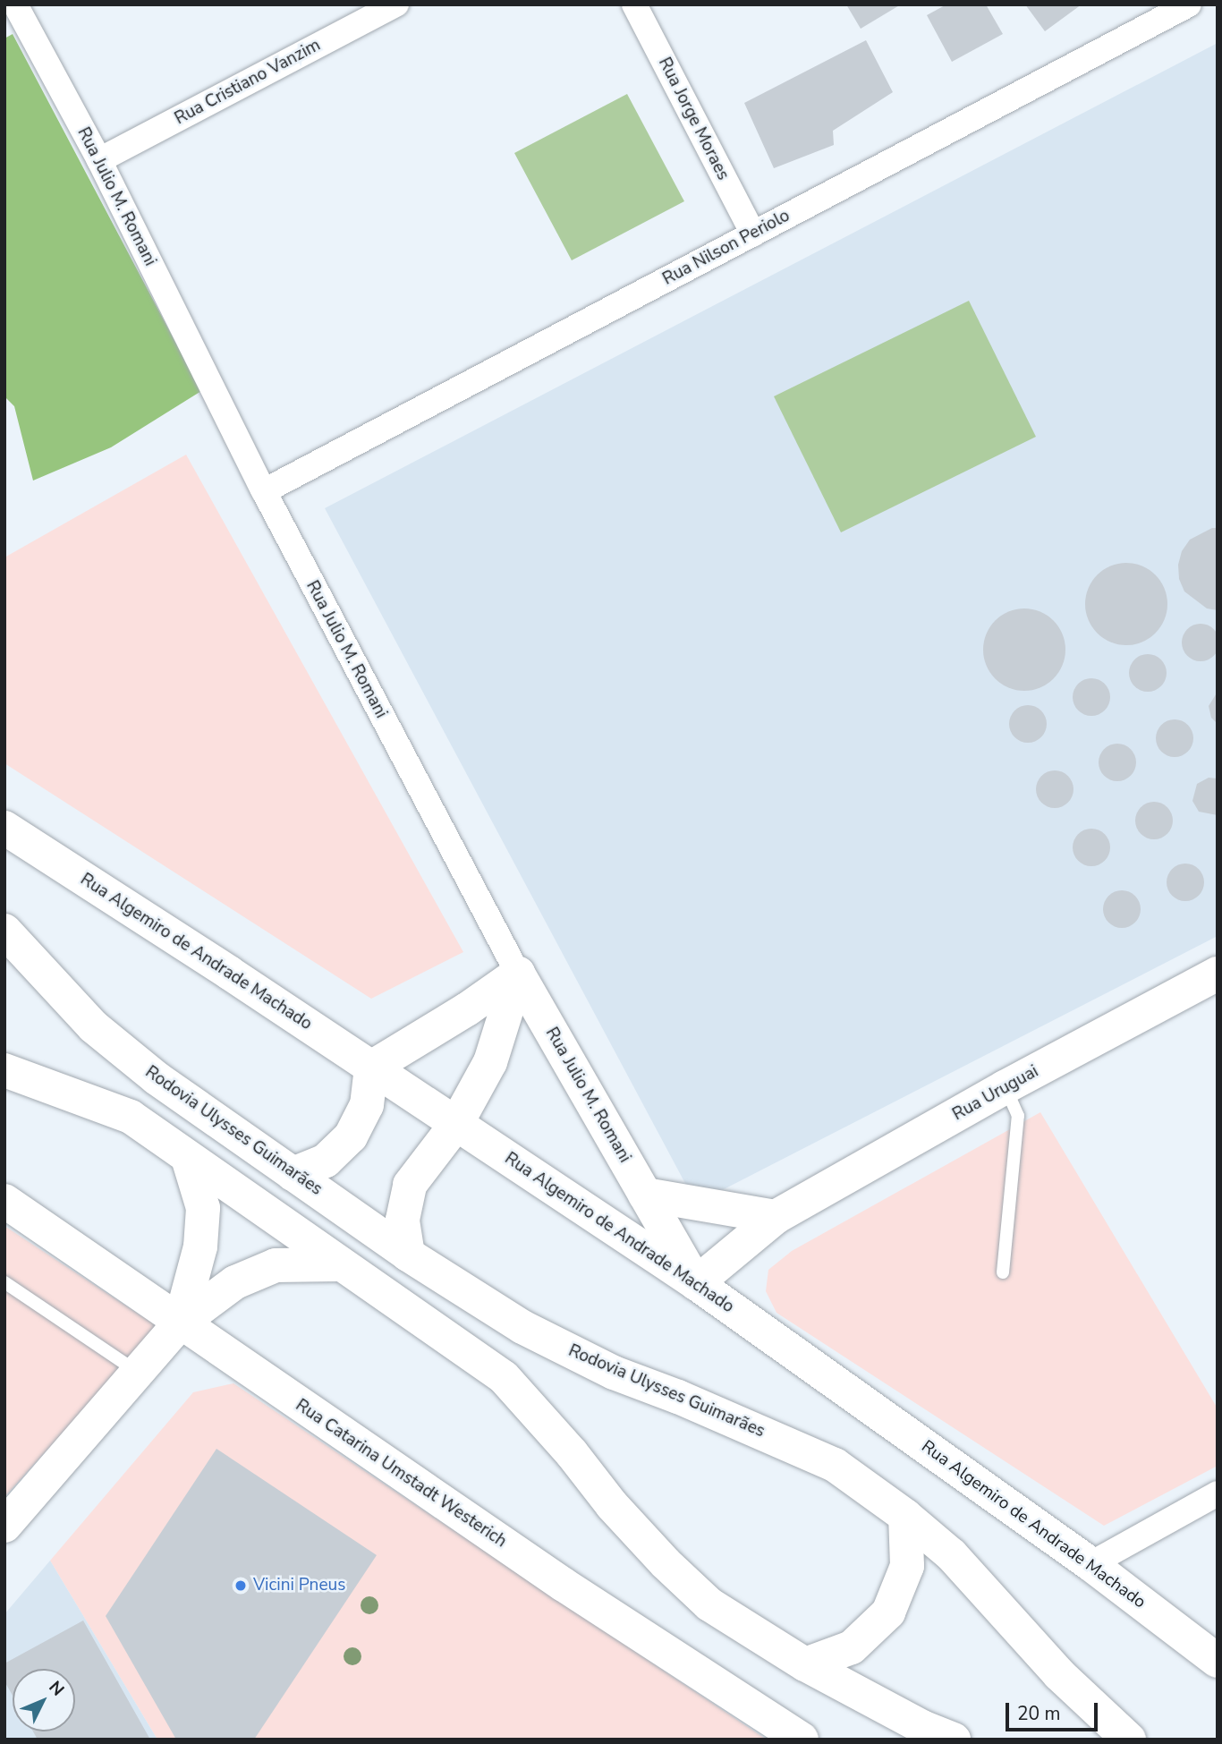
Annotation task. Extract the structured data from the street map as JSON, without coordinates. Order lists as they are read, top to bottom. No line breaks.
{"streets":{"main road":["Rua Julio M. Romani","Rua Algemiro de Andrade Machado","Rua Uruguai","Rodovia Ulysses Guimarães","Rua Catarina Umstadt Westerich"],"street":["Rua Cristiano Vanzim","Rua Jorge Moraes","Rua Nilson Periolo"]},"crossings":[["Rua Cristiano Vanzim","Rua Julio M. Romani"],["Rua Jorge Moraes","Rua Nilson Periolo"],["Rua Julio M. Romani","Rua Nilson Periolo"],["Rua Julio M. Romani","Rua Algemiro de Andrade Machado"],["Rua Julio M. Romani","Rua Uruguai"],["Rua Algemiro de Andrade Machado","Rua Uruguai"]],"places":["Vicini Pneus"],"scale_bar":"20 m","north":"top right"}
